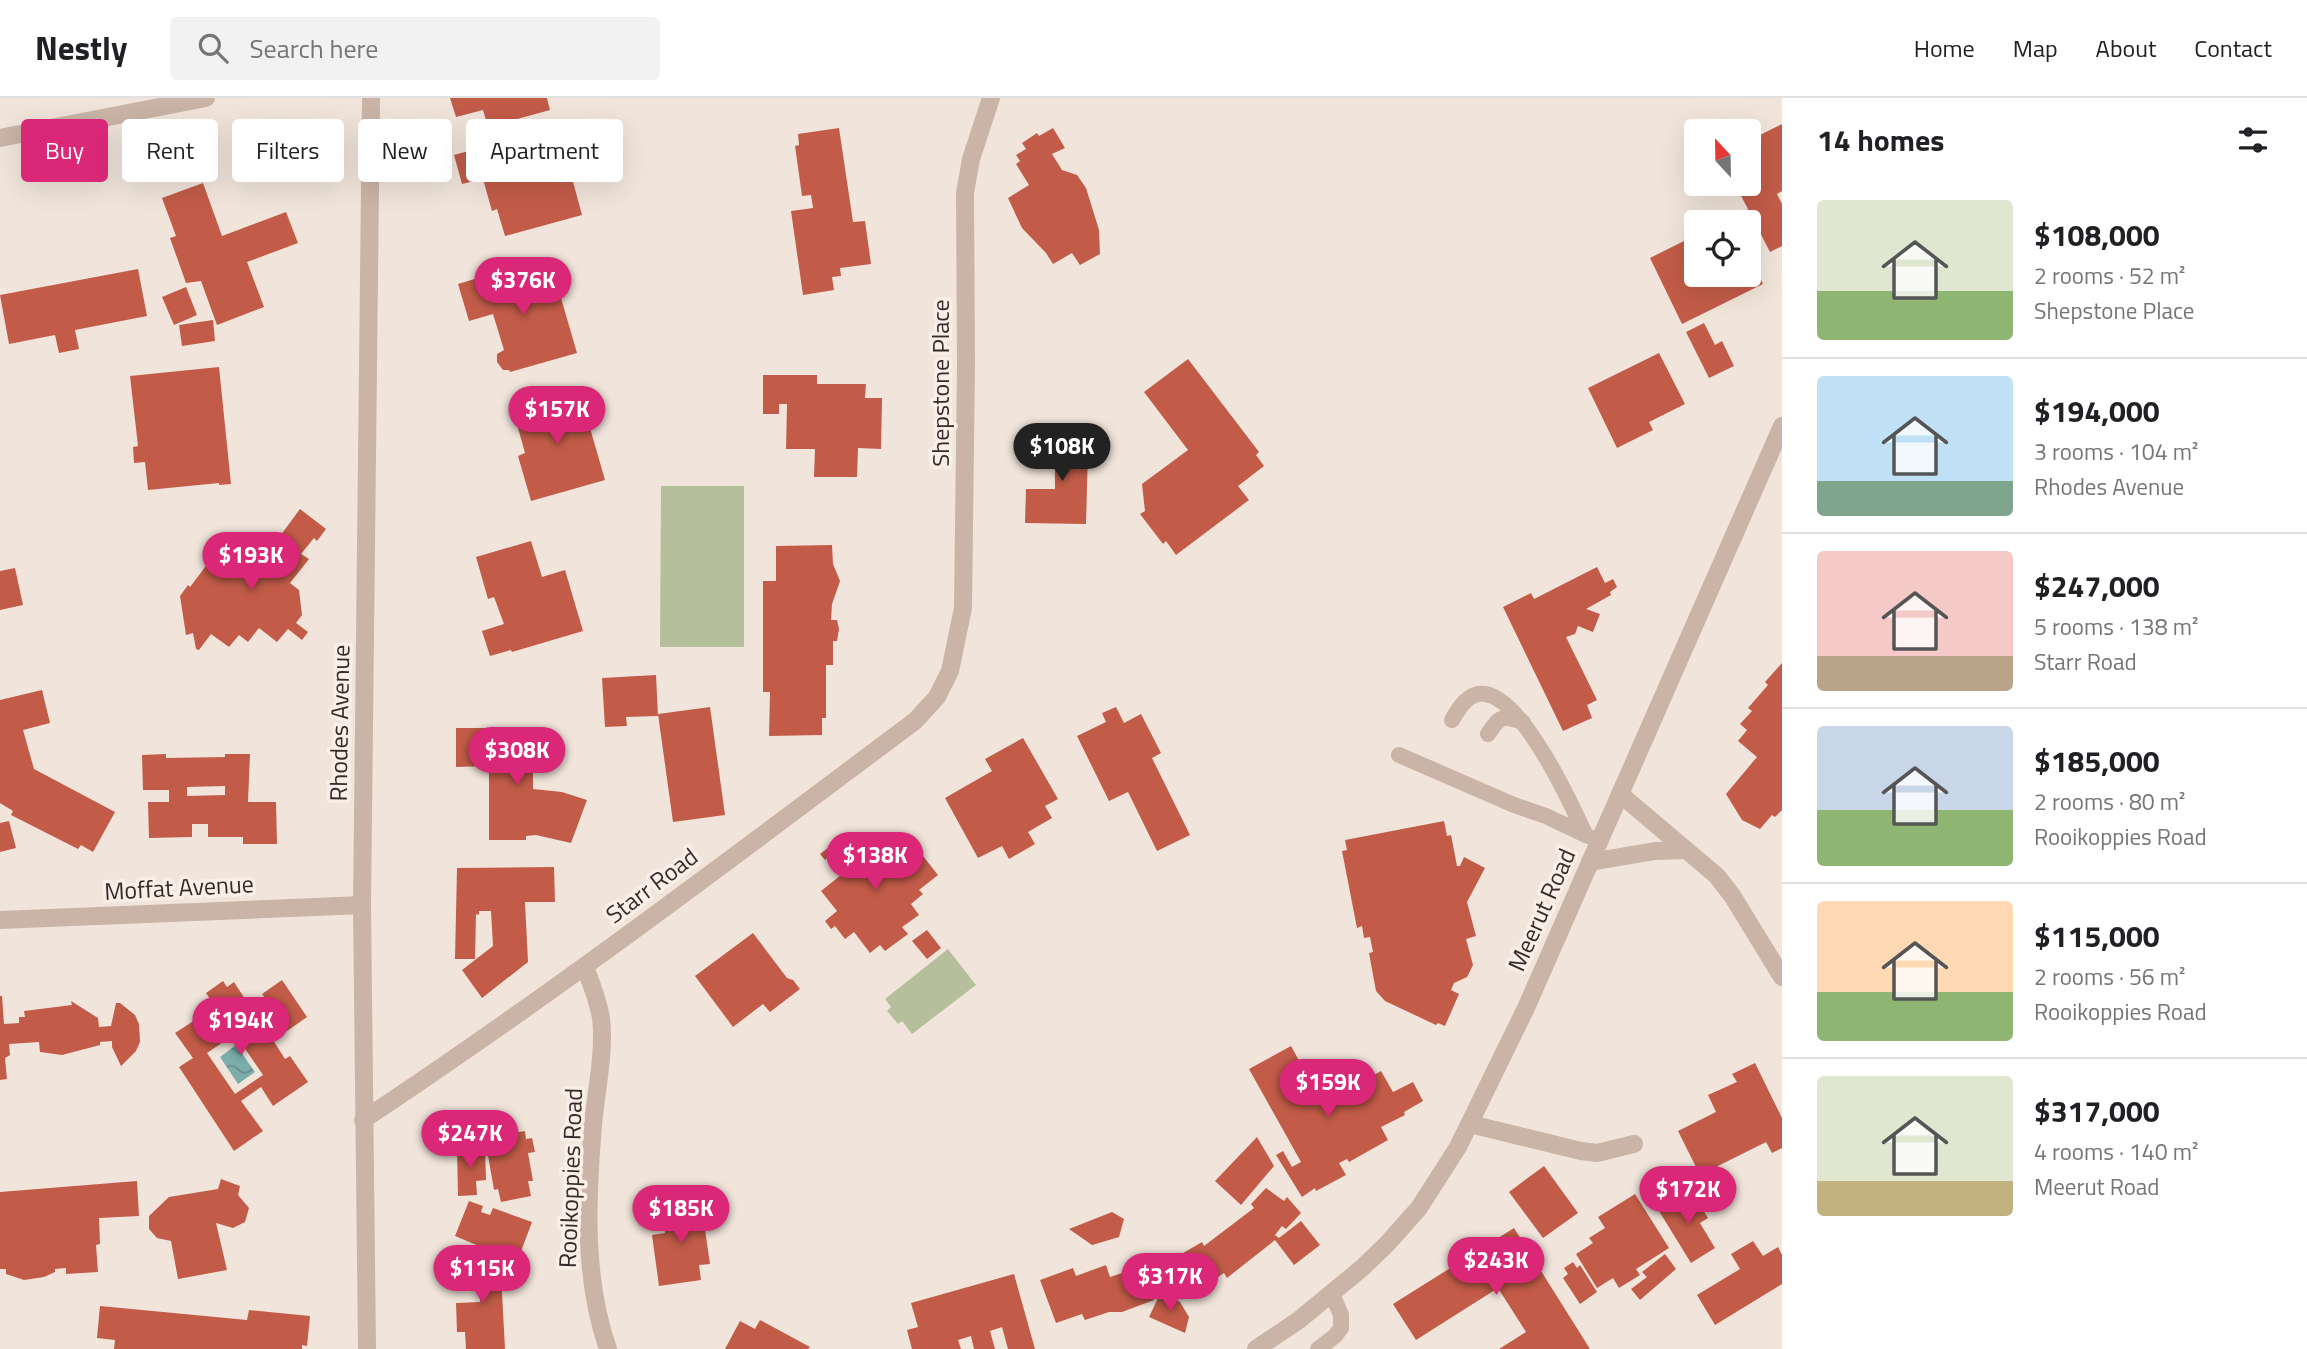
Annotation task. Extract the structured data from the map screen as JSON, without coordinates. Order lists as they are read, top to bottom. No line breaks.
{"streets":{"street":["Shepstone Place","Rhodes Avenue","Starr Road","Moffat Avenue","Meerut Road","Rooikoppies Road"]},"crossings":[["Shepstone Place","Starr Road"],["Rhodes Avenue","Starr Road"],["Rhodes Avenue","Moffat Avenue"],["Starr Road","Rooikoppies Road"]],"north":"top","page":{"header":"Nestly","search":"Search here","nav":["Home","Map","About","Contact"],"heading":"14 homes","chip":["Buy","Rent","Filters","New","Apartment"],"list":[{"name":"$108,000","note":"2 rooms · 52 m² · Shepstone Place"},{"name":"$194,000","note":"3 rooms · 104 m² · Rhodes Avenue"},{"name":"$247,000","note":"5 rooms · 138 m² · Starr Road"},{"name":"$185,000","note":"2 rooms · 80 m² · Rooikoppies Road"},{"name":"$115,000","note":"2 rooms · 56 m² · Rooikoppies Road"},{"name":"$317,000","note":"4 rooms · 140 m² · Meerut Road"}],"price":["$376K","$157K","$108K","$193K","$308K","$138K","$194K","$159K","$247K","$172K","$185K","$243K","$115K","$317K"]}}
